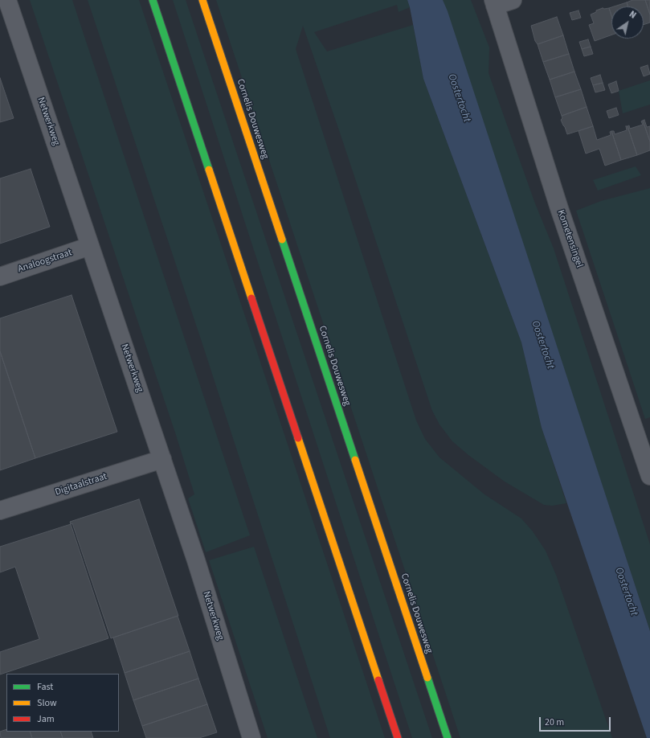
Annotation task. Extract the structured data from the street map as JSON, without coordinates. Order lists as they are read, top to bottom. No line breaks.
{"streets":{"main road":["Cornelis Douwesweg"],"street":["Netwerkweg","Kometensingel","Analoogstraat","Digitaalstraat"]},"crossings":[["Netwerkweg","Analoogstraat"],["Netwerkweg","Digitaalstraat"]],"water":["Oostertocht"],"legend":["Fast","Slow","Jam"],"scale_bar":"20 m","north":"top right"}
